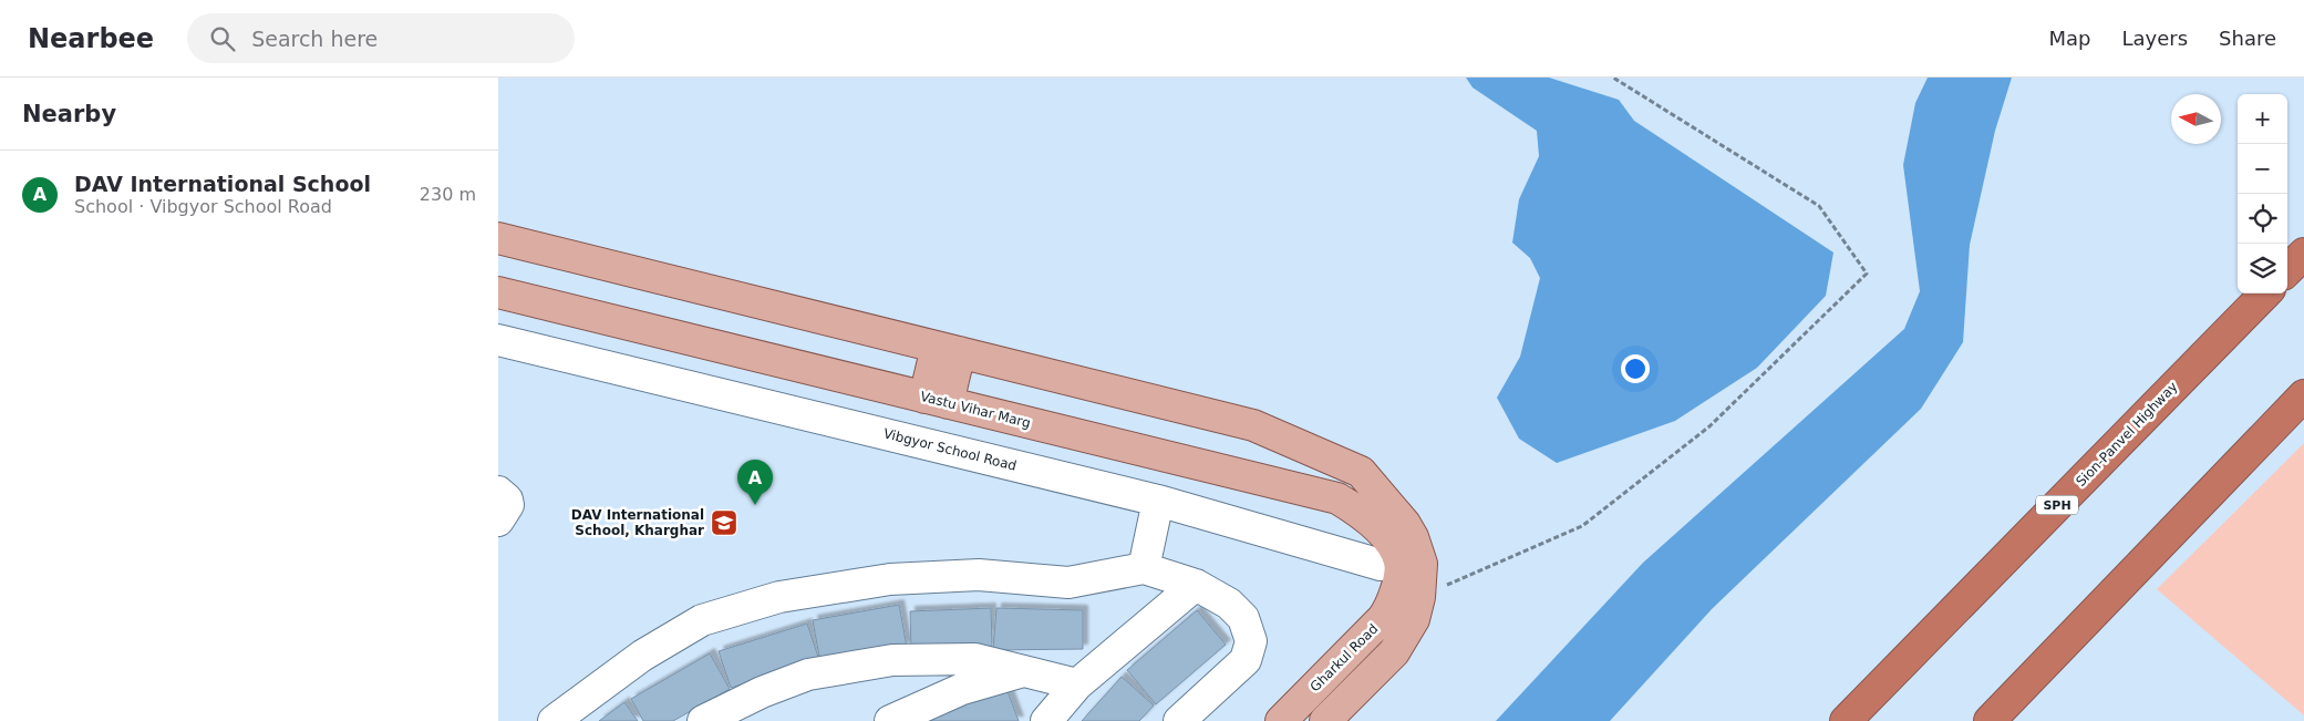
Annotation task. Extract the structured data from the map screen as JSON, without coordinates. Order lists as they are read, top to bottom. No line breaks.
{"streets":{"highway":["Sion-Panvel Highway","SPH"],"main road":["Vastu Vihar Marg","Gharkul Road"],"street":["Vibgyor School Road"]},"crossings":[["Vastu Vihar Marg","Vibgyor School Road"],["Vastu Vihar Marg","Gharkul Road"],["Vibgyor School Road","Gharkul Road"]],"places":{"school or university":["DAV International School, Kharghar"]},"north":"left","page":{"header":"Nearbee","search":"Search here","nav":["Map","Layers","Share"],"heading":"Nearby","map_buttons":["+","−"],"list":[{"mark":"A","name":"DAV International School","note":"School · Vibgyor School Road","value":"230 m"}],"pins":"A"}}
